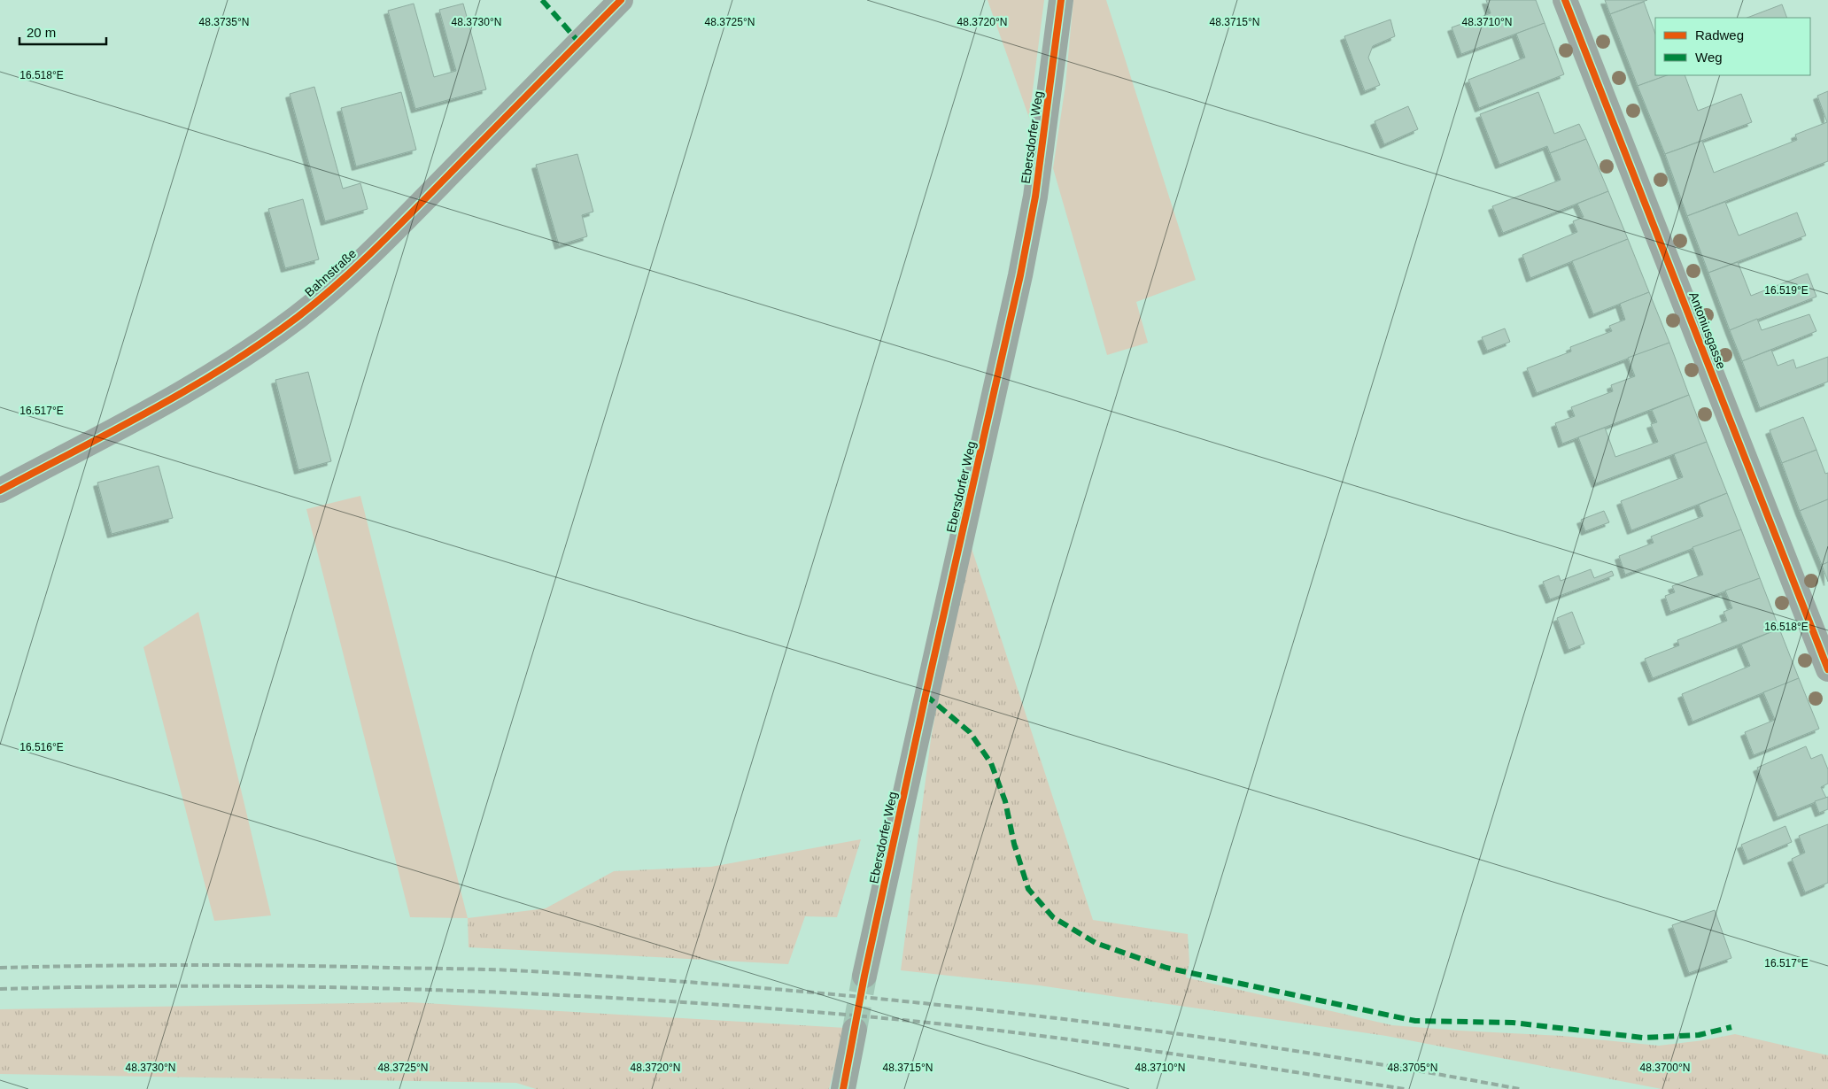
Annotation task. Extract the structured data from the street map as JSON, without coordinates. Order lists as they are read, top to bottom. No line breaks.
{"streets":{"street":["Ebersdorfer Weg","Bahnstraße","Antoniusgasse"]},"legend":["Radweg","Weg"],"scale_bar":"20 m","coordinates":["48.3735°N","48.3730°N","48.3725°N","48.3720°N","48.3715°N","48.3710°N","16.518°E","16.519°E","16.517°E","16.516°E","48.3705°N","48.3700°N"]}
